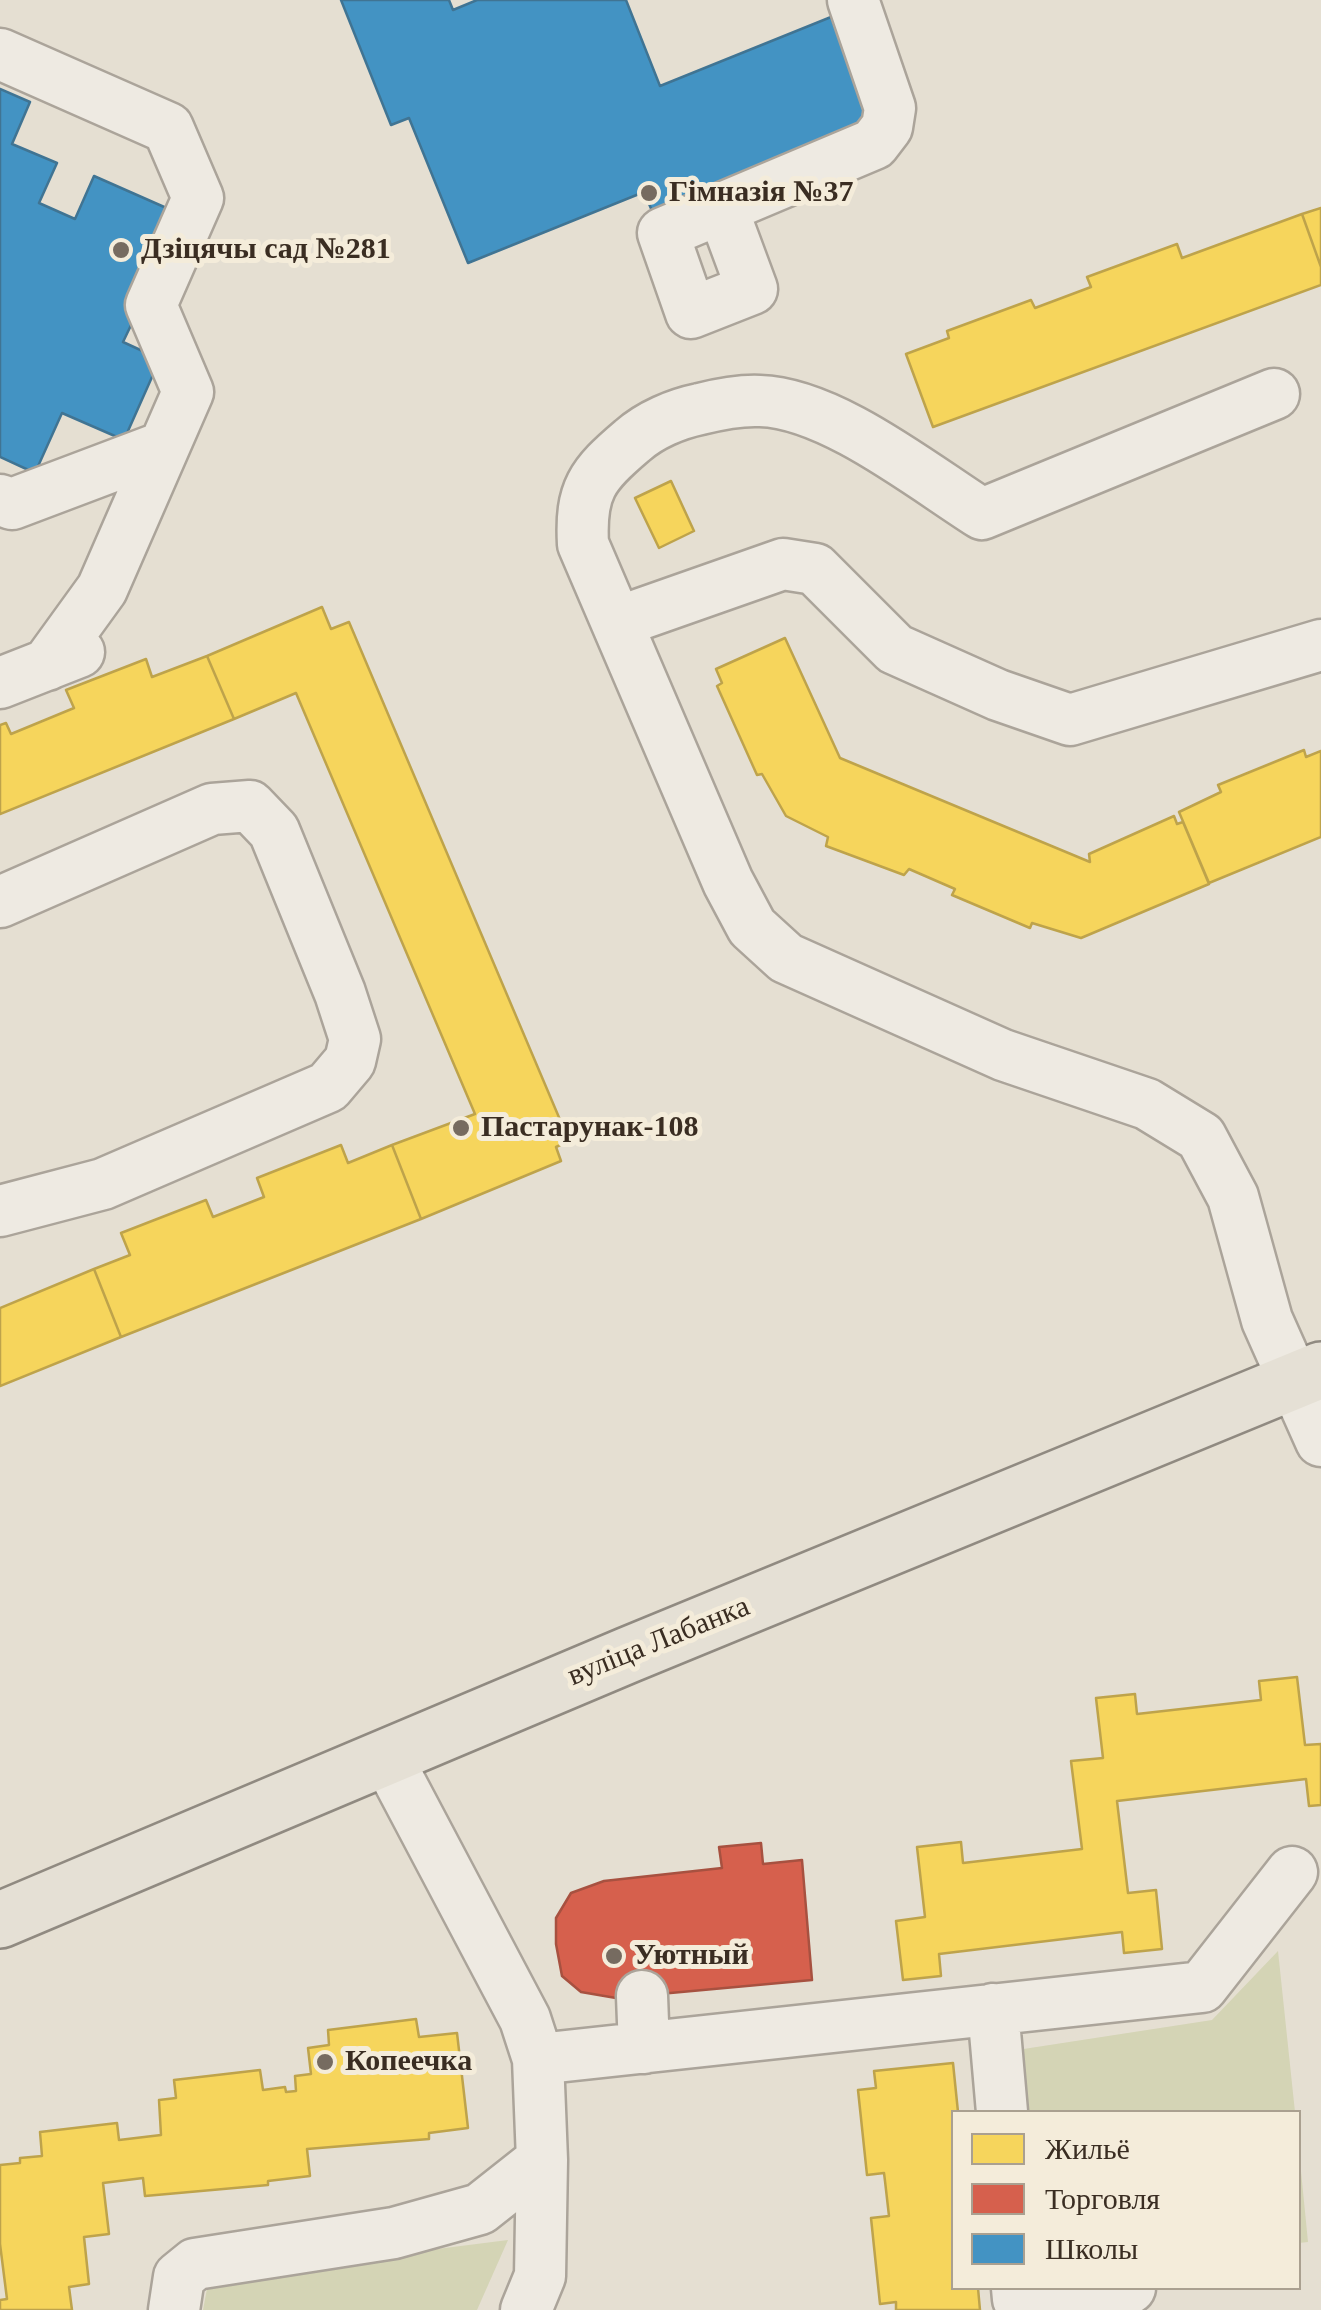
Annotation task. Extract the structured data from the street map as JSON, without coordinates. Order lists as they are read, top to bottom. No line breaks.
{"streets":{"main road":["вуліца Лабанка"]},"places":["Гімназія №37","Дзіцячы сад №281","Пастарунак-108","Уютный","Копеечка"],"legend":["Жильё","Торговля","Школы"]}
